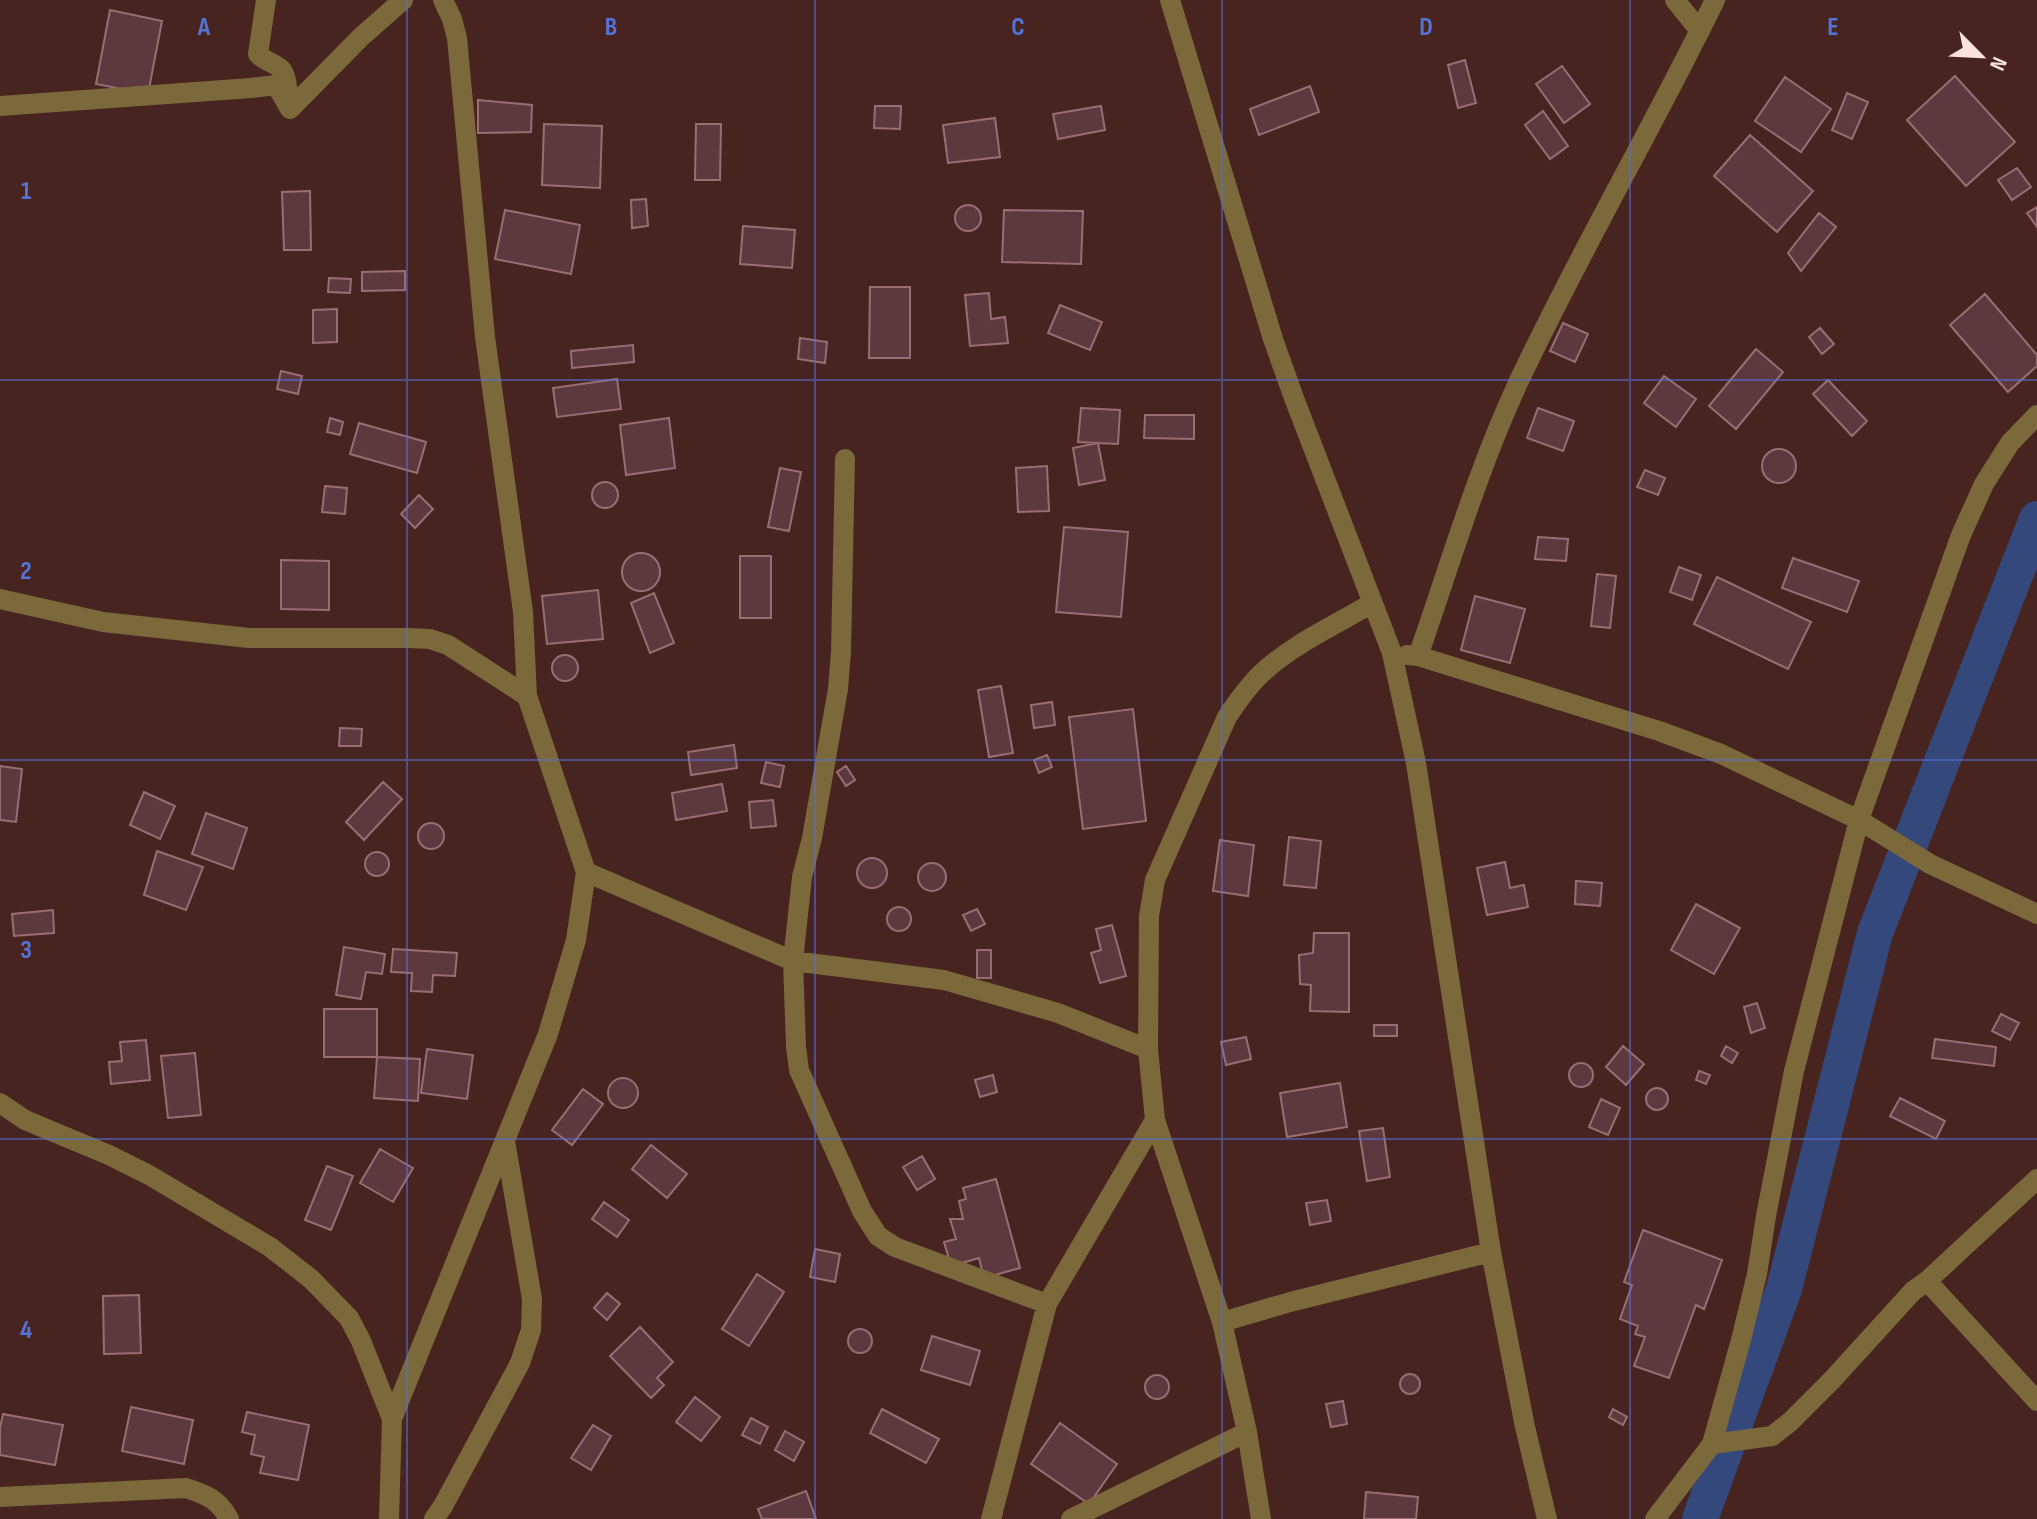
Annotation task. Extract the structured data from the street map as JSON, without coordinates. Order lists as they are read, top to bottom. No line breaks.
{"north":"bottom right","grid":{"columns":["A","B","C","D","E"],"rows":["1","2","3","4"]}}
